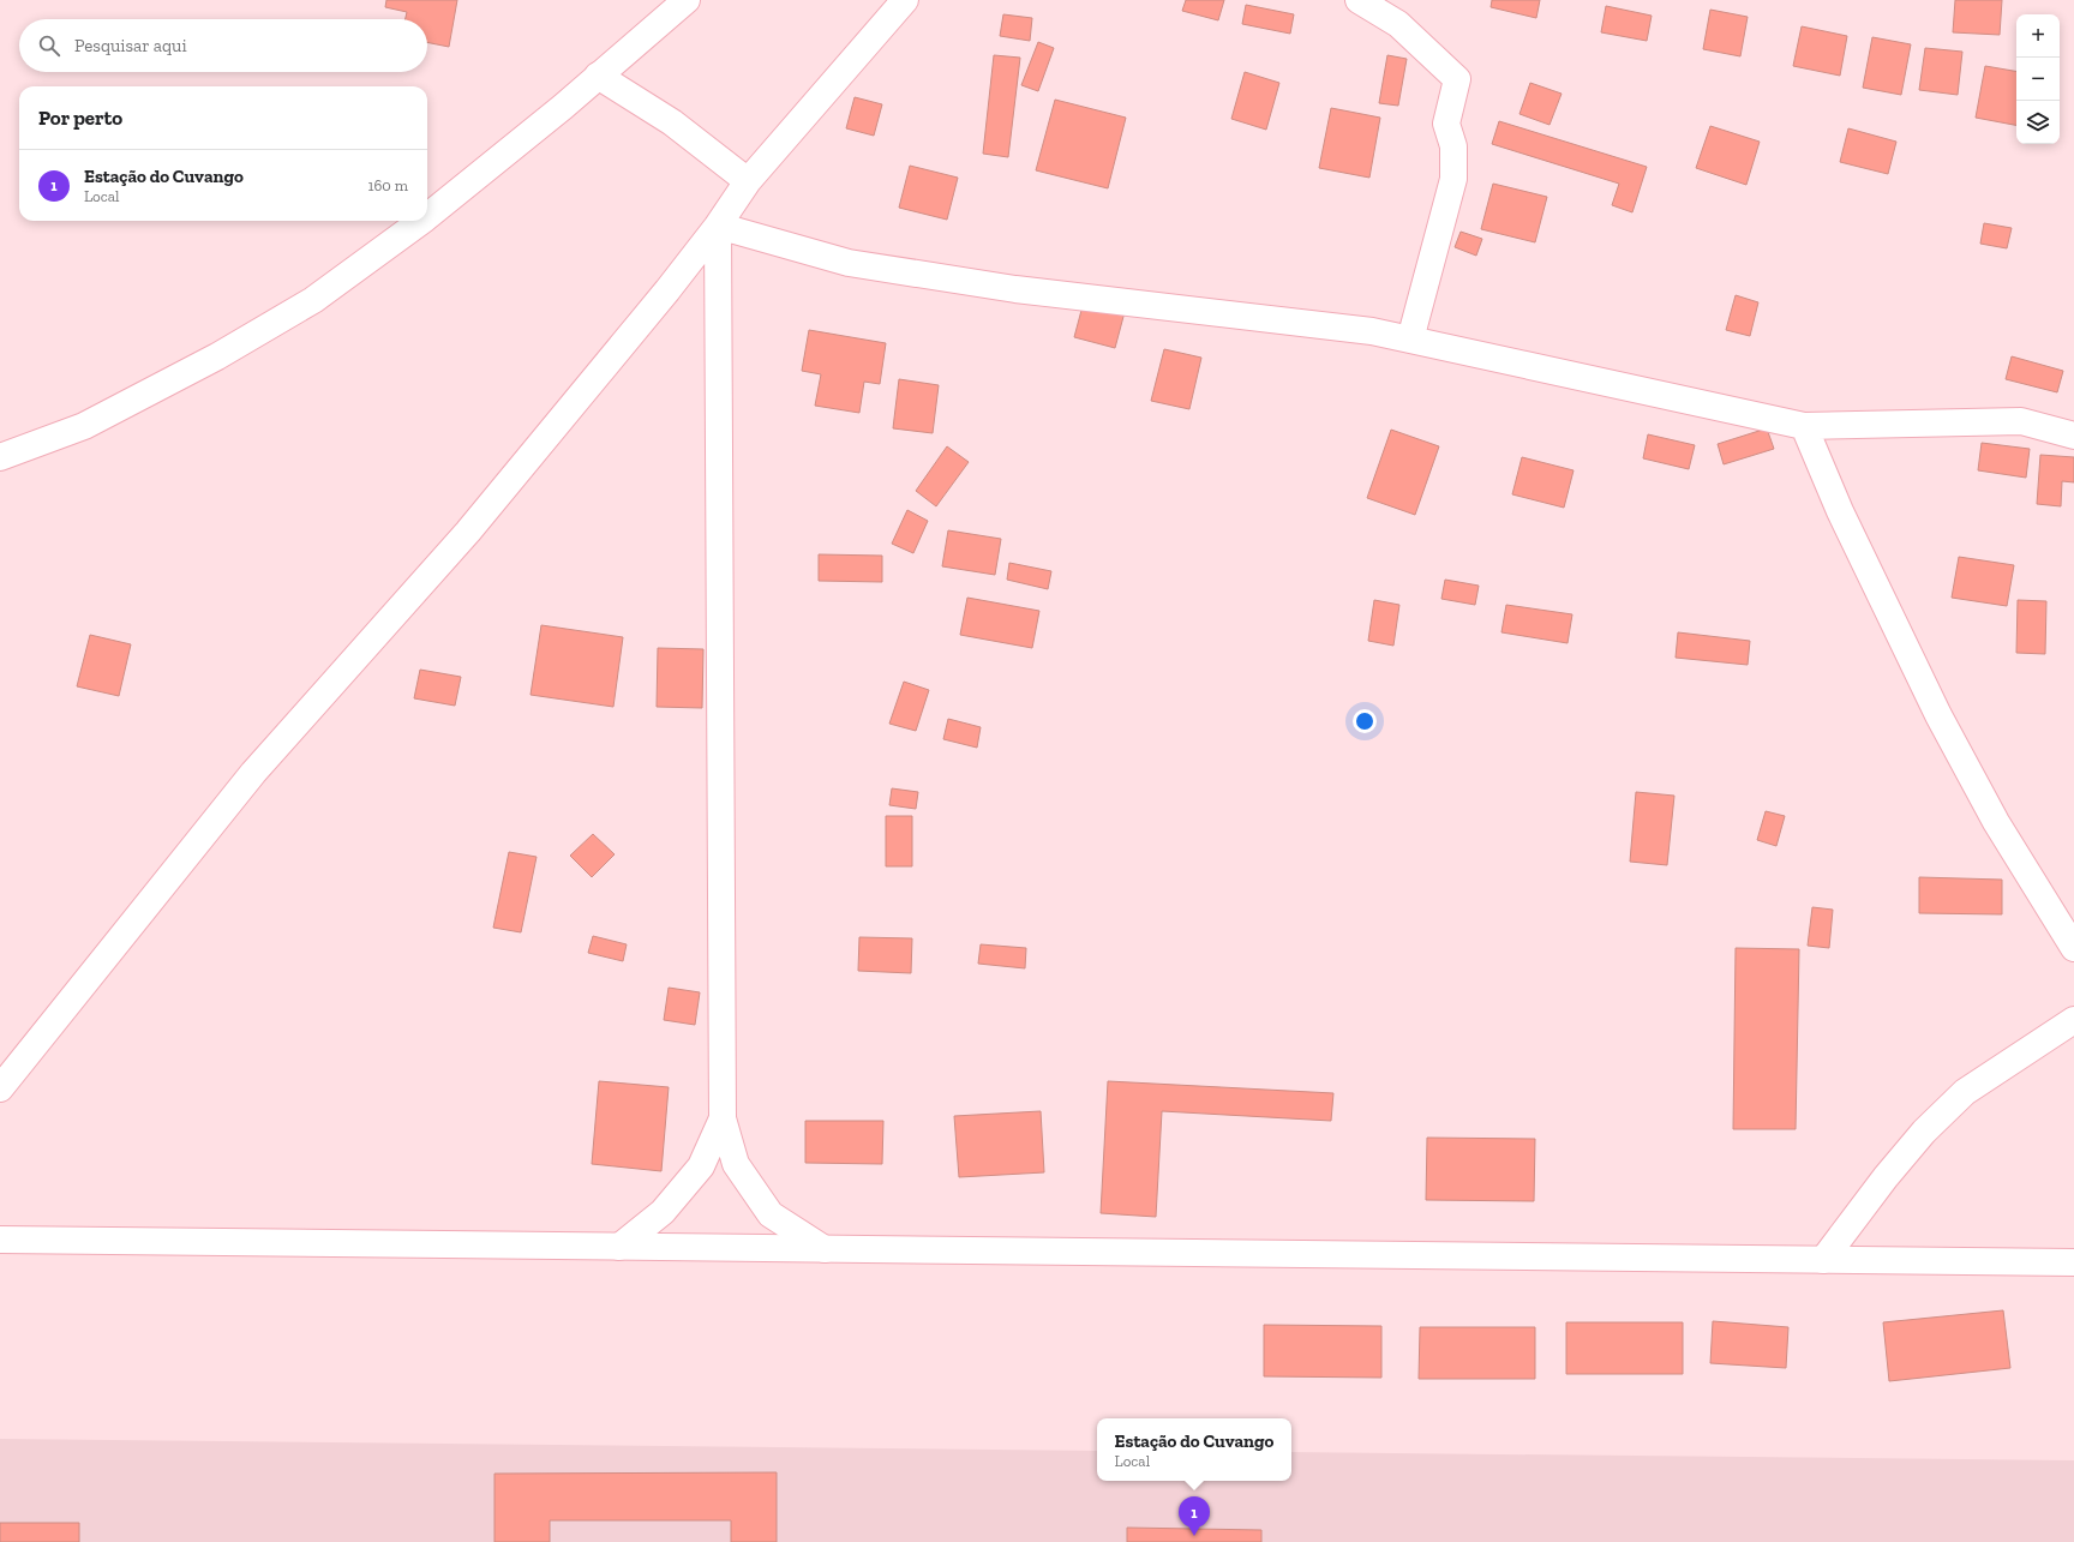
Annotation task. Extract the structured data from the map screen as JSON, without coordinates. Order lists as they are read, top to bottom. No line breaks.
{"page":{"map_buttons":["+","−"],"search":"Pesquisar aqui","heading":"Por perto","list":[{"mark":"1","name":"Estação do Cuvango","note":"Local","value":"160 m"}],"popup":["Estação do Cuvango","Local"],"pins":"1"}}
